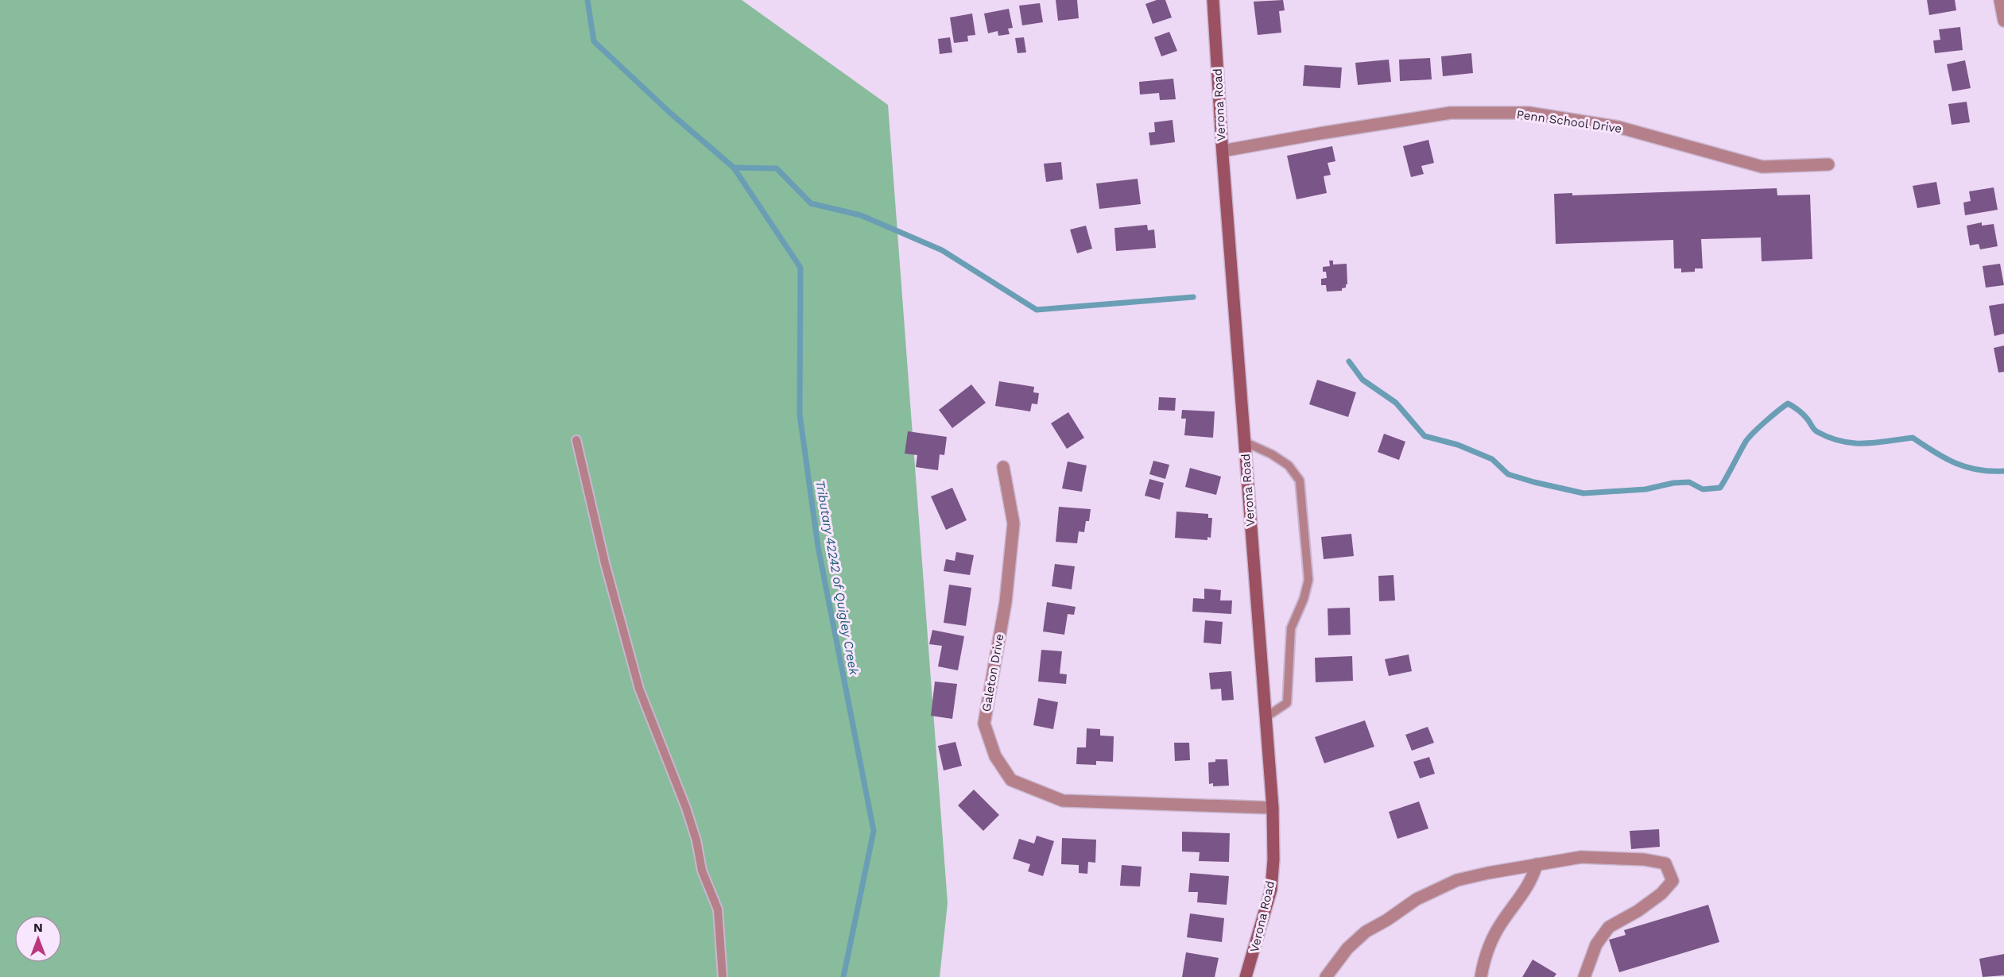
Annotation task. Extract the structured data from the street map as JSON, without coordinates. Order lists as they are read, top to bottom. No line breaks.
{"streets":{"street":["Verona Road","Penn School Drive","Galeton Drive"]},"crossings":[["Verona Road","Penn School Drive"],["Verona Road","Galeton Drive"]],"water":["Tributary 42242 of Quigley Creek"],"north":"top"}
